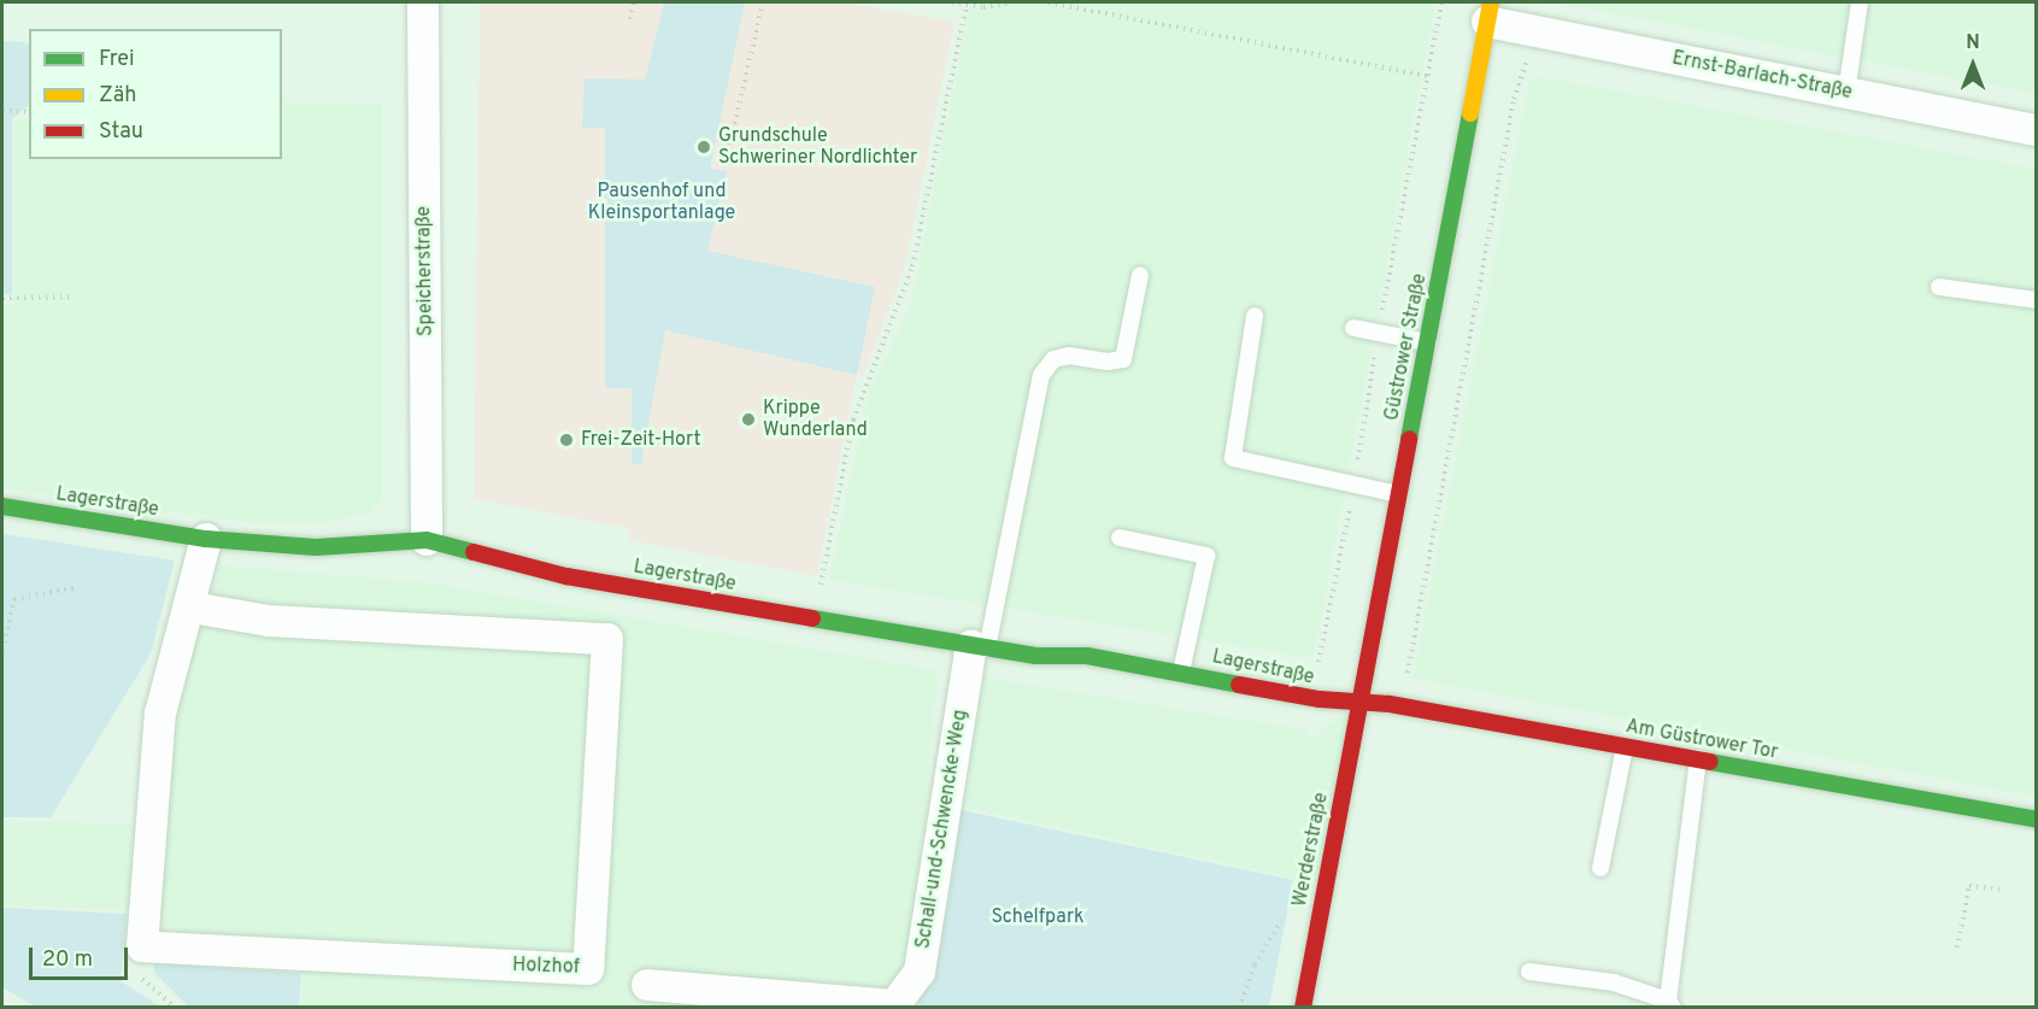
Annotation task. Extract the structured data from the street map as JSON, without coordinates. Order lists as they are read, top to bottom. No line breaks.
{"streets":{"street":["Ernst-Barlach-Straße","Speicherstraße","Güstrower Straße","Lagerstraße","Am Güstrower Tor","Schall-und-Schwencke-Weg","Werderstraße","Holzhof"]},"crossings":[["Ernst-Barlach-Straße","Güstrower Straße"],["Speicherstraße","Lagerstraße"],["Güstrower Straße","Lagerstraße"],["Güstrower Straße","Am Güstrower Tor"],["Güstrower Straße","Werderstraße"],["Lagerstraße","Am Güstrower Tor"],["Lagerstraße","Schall-und-Schwencke-Weg"],["Lagerstraße","Werderstraße"],["Lagerstraße","Holzhof"],["Am Güstrower Tor","Werderstraße"]],"parks":["Pausenhof und Kleinsportanlage","Schelfpark"],"places":["Grundschule Schweriner Nordlichter","Krippe Wunderland","Frei-Zeit-Hort"],"legend":["Frei","Zäh","Stau"],"scale_bar":"20 m","north":"top"}
